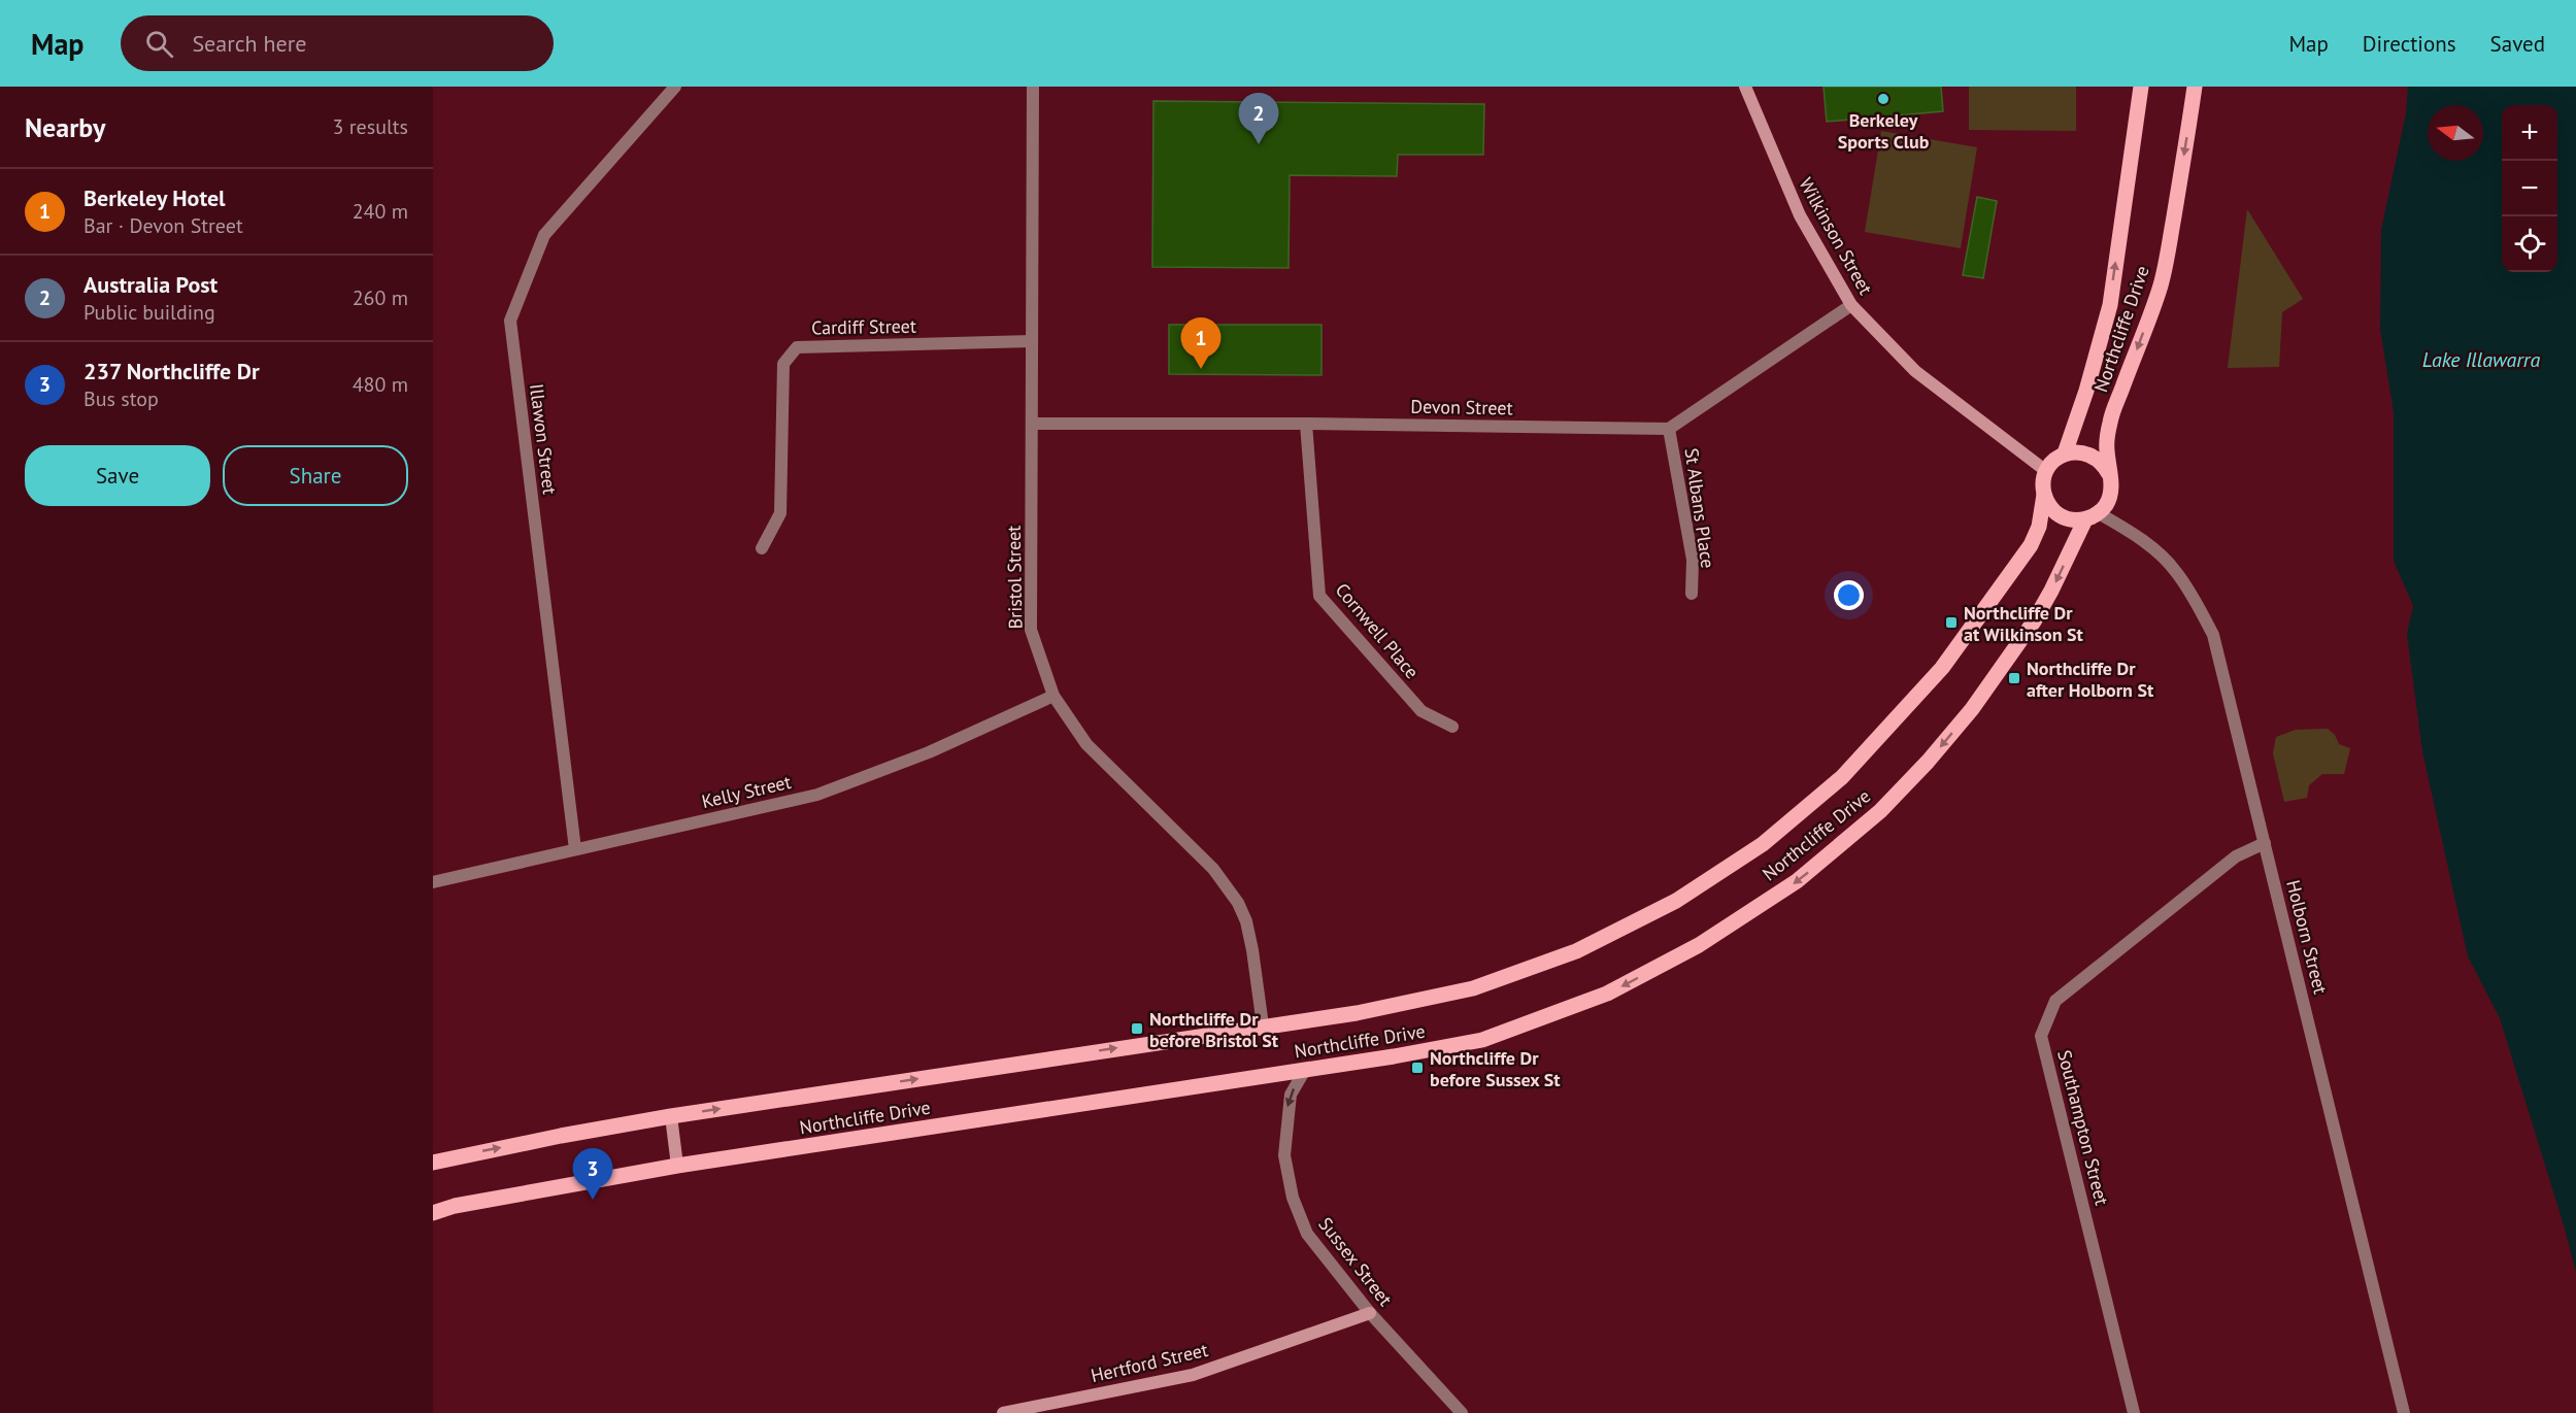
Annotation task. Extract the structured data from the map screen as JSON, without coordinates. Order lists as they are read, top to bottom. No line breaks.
{"streets":{"main road":["Northcliffe Drive"],"street":["Wilkinson Street","Cardiff Street","Devon Street","Illawon Street","St Albans Place","Bristol Street","Cornwell Place","Kelly Street","Holborn Street","Southampton Street","Sussex Street","Hertford Street"]},"crossings":[["Wilkinson Street","Northcliffe Drive"],["Wilkinson Street","Holborn Street"],["Cardiff Street","Bristol Street"],["Northcliffe Drive","Bristol Street"],["Northcliffe Drive","Holborn Street"],["Northcliffe Drive","Sussex Street"],["Devon Street","St Albans Place"],["Devon Street","Bristol Street"],["Devon Street","Cornwell Place"],["Illawon Street","Kelly Street"],["Bristol Street","Kelly Street"],["Holborn Street","Southampton Street"],["Sussex Street","Hertford Street"]],"one_way":["Sussex Street"],"water":["Lake Illawarra"],"places":{"other":["Berkeley Sports Club"],"transit":["Northcliffe Dr at Wilkinson St","Northcliffe Dr after Holborn St","Northcliffe Dr before Bristol St","Northcliffe Dr before Sussex St"]},"north":"left","page":{"header":"Map","search":"Search here","nav":["Map","Directions","Saved"],"heading":["Nearby","3 results"],"pins":["2","1","3"],"map_buttons":["+","−"],"list":[{"mark":"1","name":"Berkeley Hotel","note":"Bar · Devon Street","value":"240 m"},{"mark":"2","name":"Australia Post","note":"Public building","value":"260 m"},{"mark":"3","name":"237 Northcliffe Dr","note":"Bus stop","value":"480 m"}],"buttons":["Save","Share"]}}
